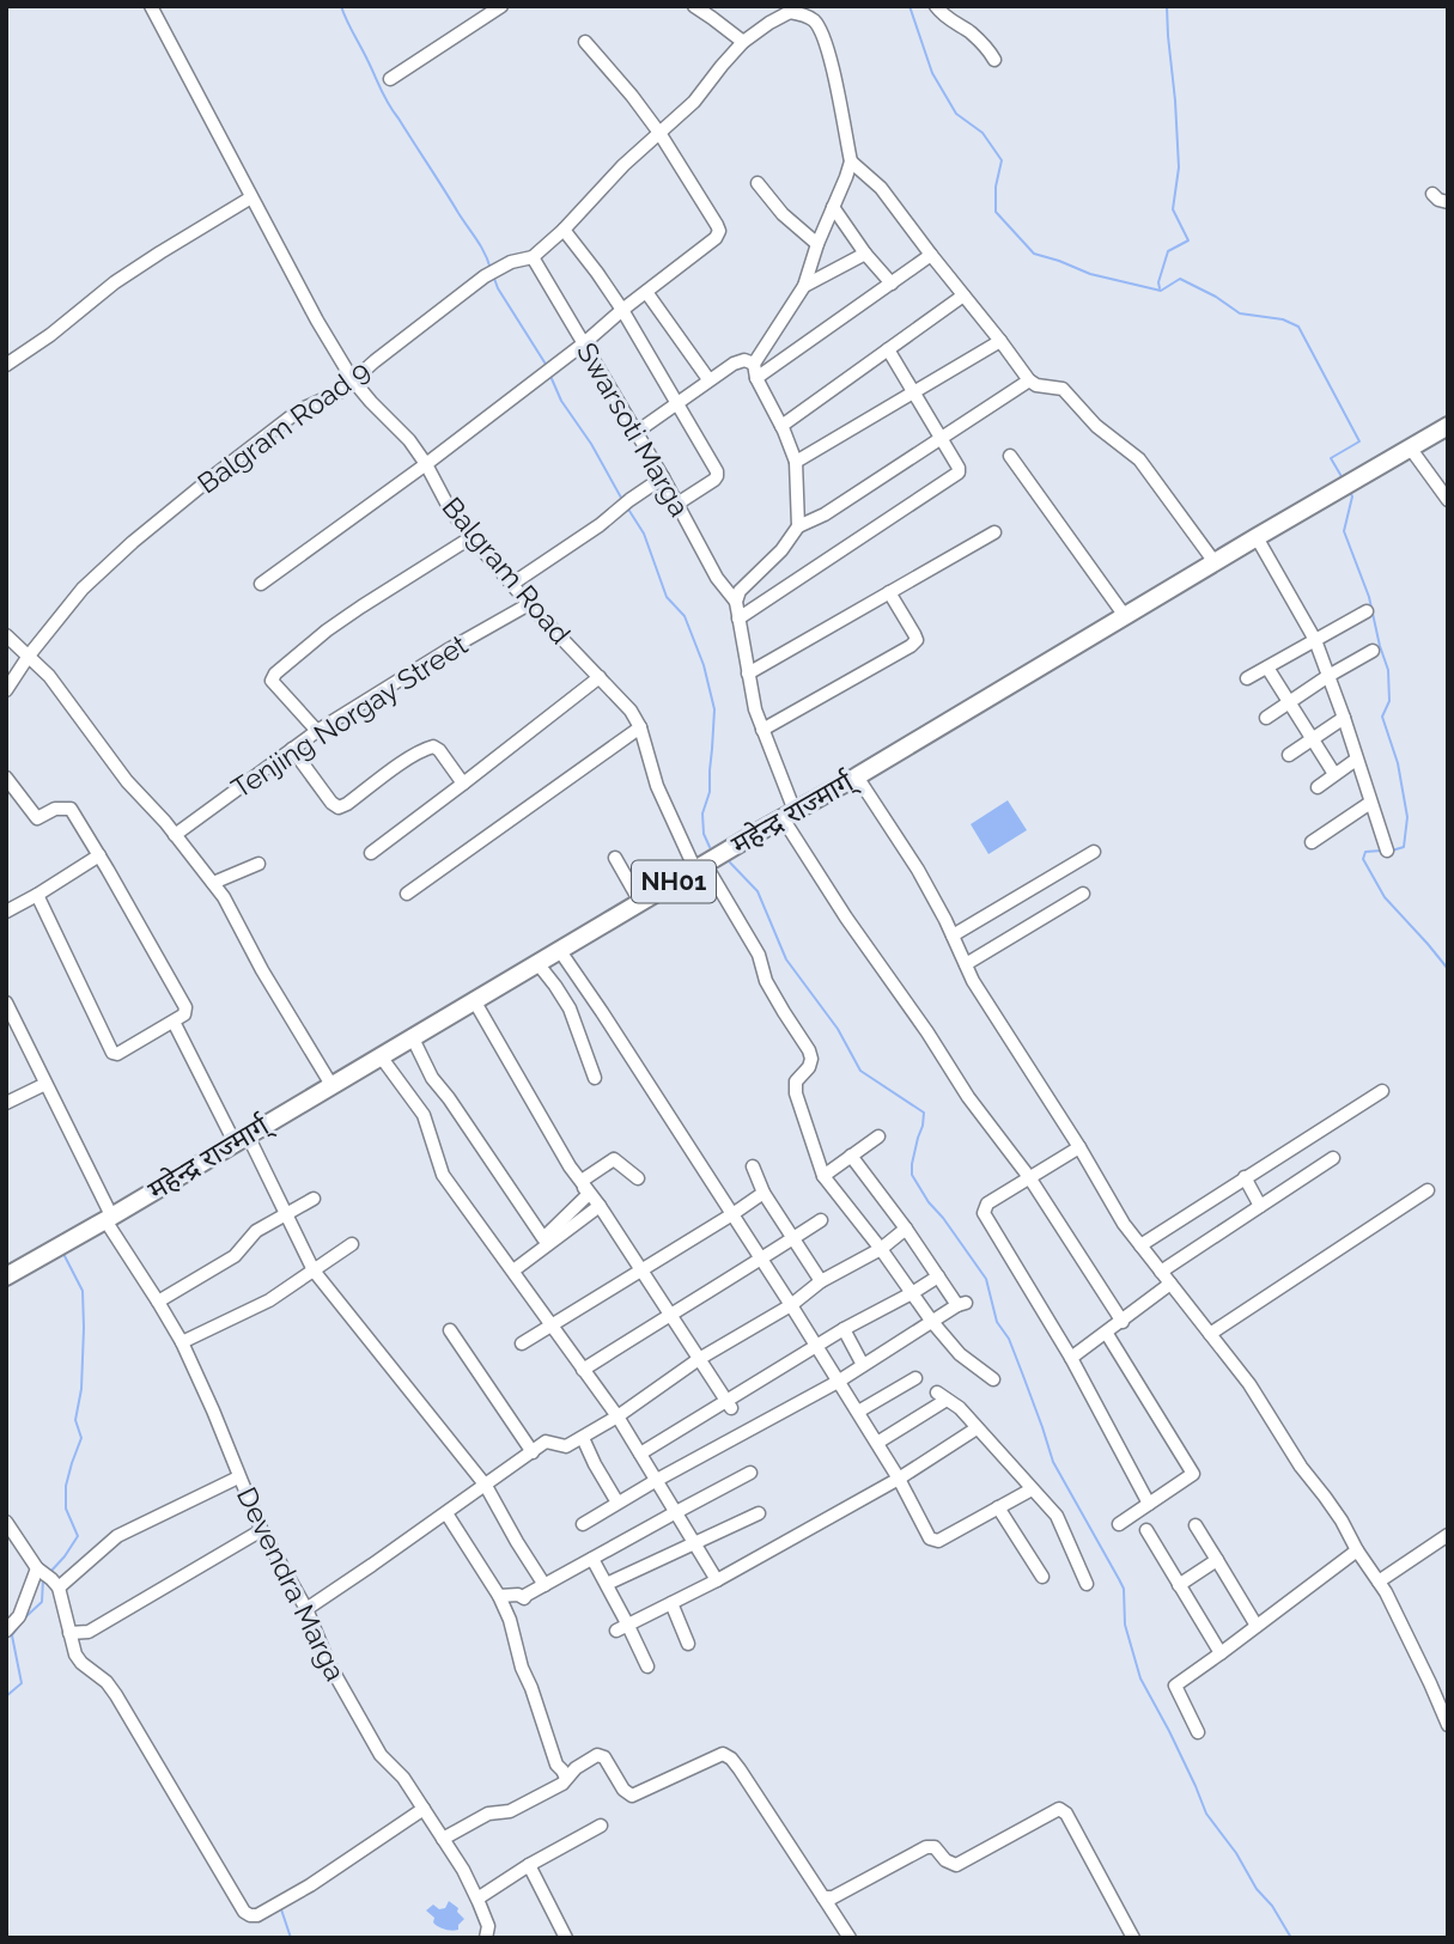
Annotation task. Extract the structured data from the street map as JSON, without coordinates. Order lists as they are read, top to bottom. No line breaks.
{"streets":{"highway":["महेन्द्र राज्मार्ग्","NH01"],"street":["Balgram Road 9","Swarsoti Marga","Balgram Road","Tenjing Norgay Street","Devendra Marga"]},"crossings":[["Balgram Road 9","Swarsoti Marga"],["Balgram Road 9","Balgram Road"],["Balgram Road","Tenjing Norgay Street"],["Balgram Road","महेन्द्र राज्मार्ग्"],["महेन्द्र राज्मार्ग्","Devendra Marga"]]}
